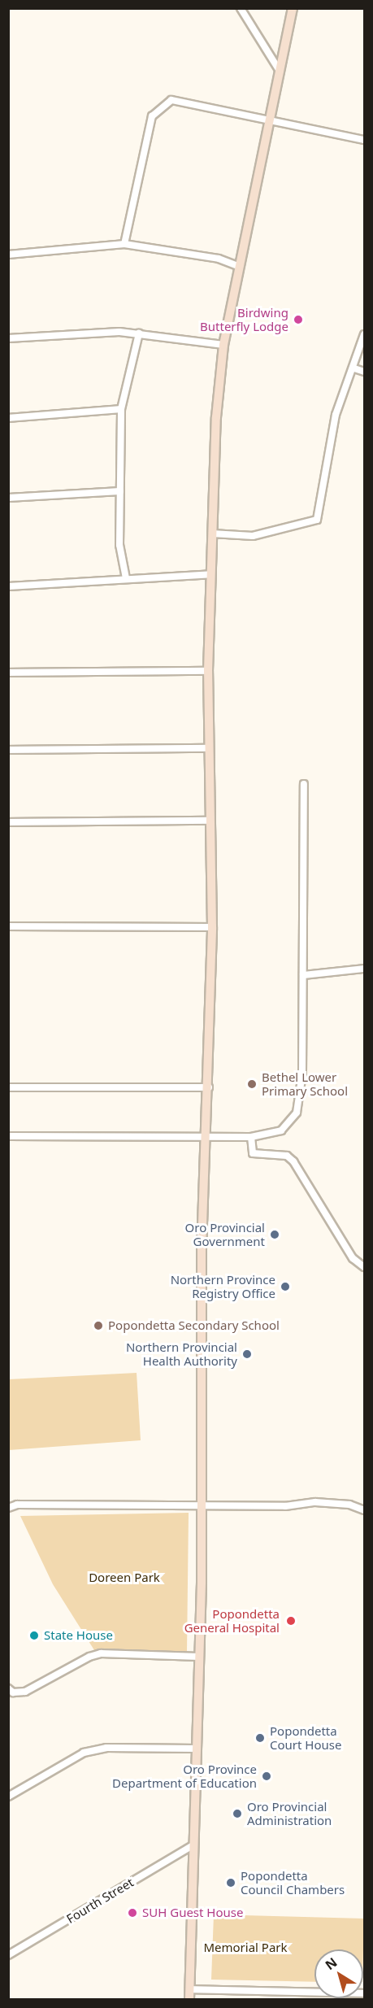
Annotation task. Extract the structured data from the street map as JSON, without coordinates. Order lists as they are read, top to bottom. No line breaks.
{"streets":{"street":["Fourth Street"]},"parks":["Doreen Park","Memorial Park"],"places":["Birdwing Butterfly Lodge","Bethel Lower Primary School","Oro Provincial Government","Northern Province Registry Office","Popondetta Secondary School","Northern Provincial Health Authority","Popondetta General Hospital","State House","Popondetta Court House","Oro Province Department of Education","Oro Provincial Administration","Popondetta Council Chambers","SUH Guest House"],"north":"top left"}
